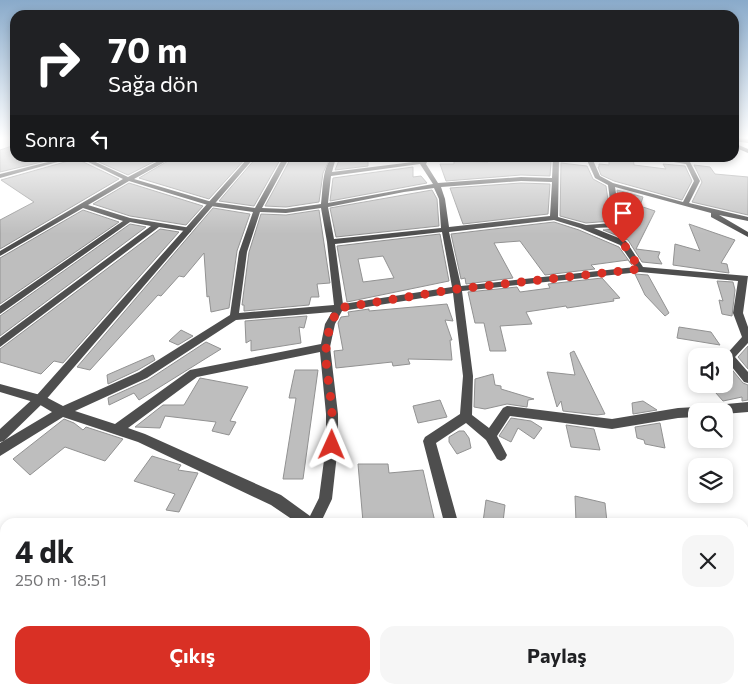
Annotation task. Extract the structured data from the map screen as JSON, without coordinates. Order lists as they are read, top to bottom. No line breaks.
{"page":{"turn":["70 m","Sağa dön"],"then":"Sonra","heading":["4 dk","250 m · 18:51"],"buttons":["Çıkış","Paylaş"]}}
